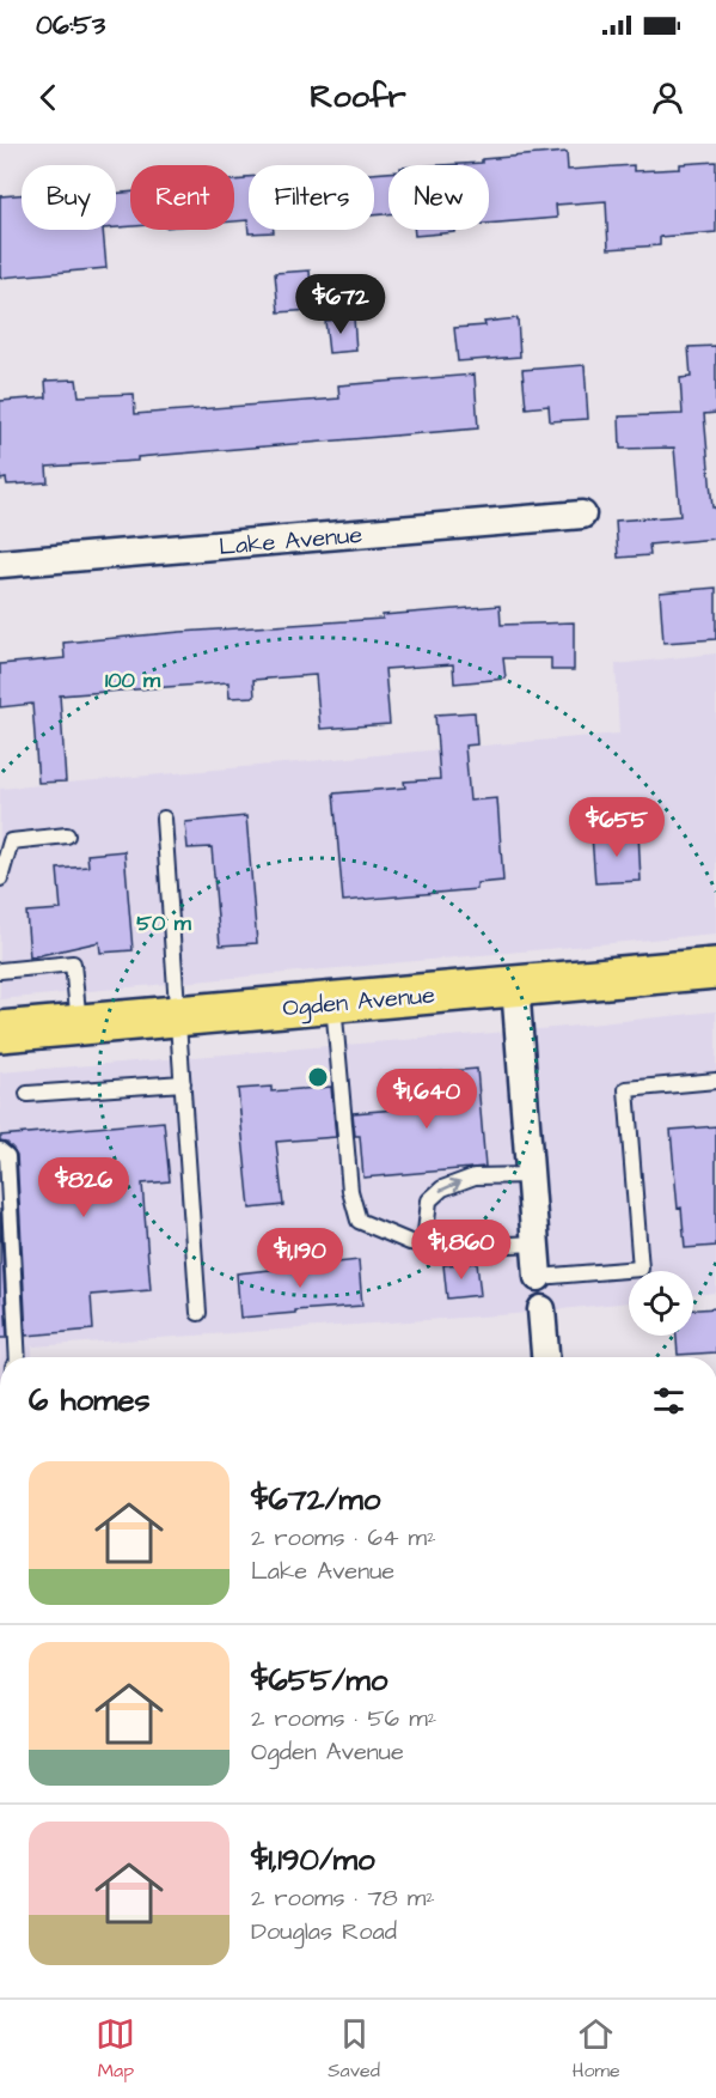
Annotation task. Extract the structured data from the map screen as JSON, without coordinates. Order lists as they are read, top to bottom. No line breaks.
{"streets":{"main road":["Ogden Avenue"],"street":["Lake Avenue"]},"page":{"status":"06:53","header":"Roofr","chip":["Buy","Rent","Filters","New"],"price":["$672","$655","$1,640","$826","$1,860","$1,190"],"heading":"6 homes","list":[{"name":"$672/mo","note":"2 rooms · 64 m² · Lake Avenue"},{"name":"$655/mo","note":"2 rooms · 56 m² · Ogden Avenue"},{"name":"$1,190/mo","note":"2 rooms · 78 m² · Douglas Road"}],"tabs":["Map","Saved","Home"]},"rings":["100 m","50 m"]}
